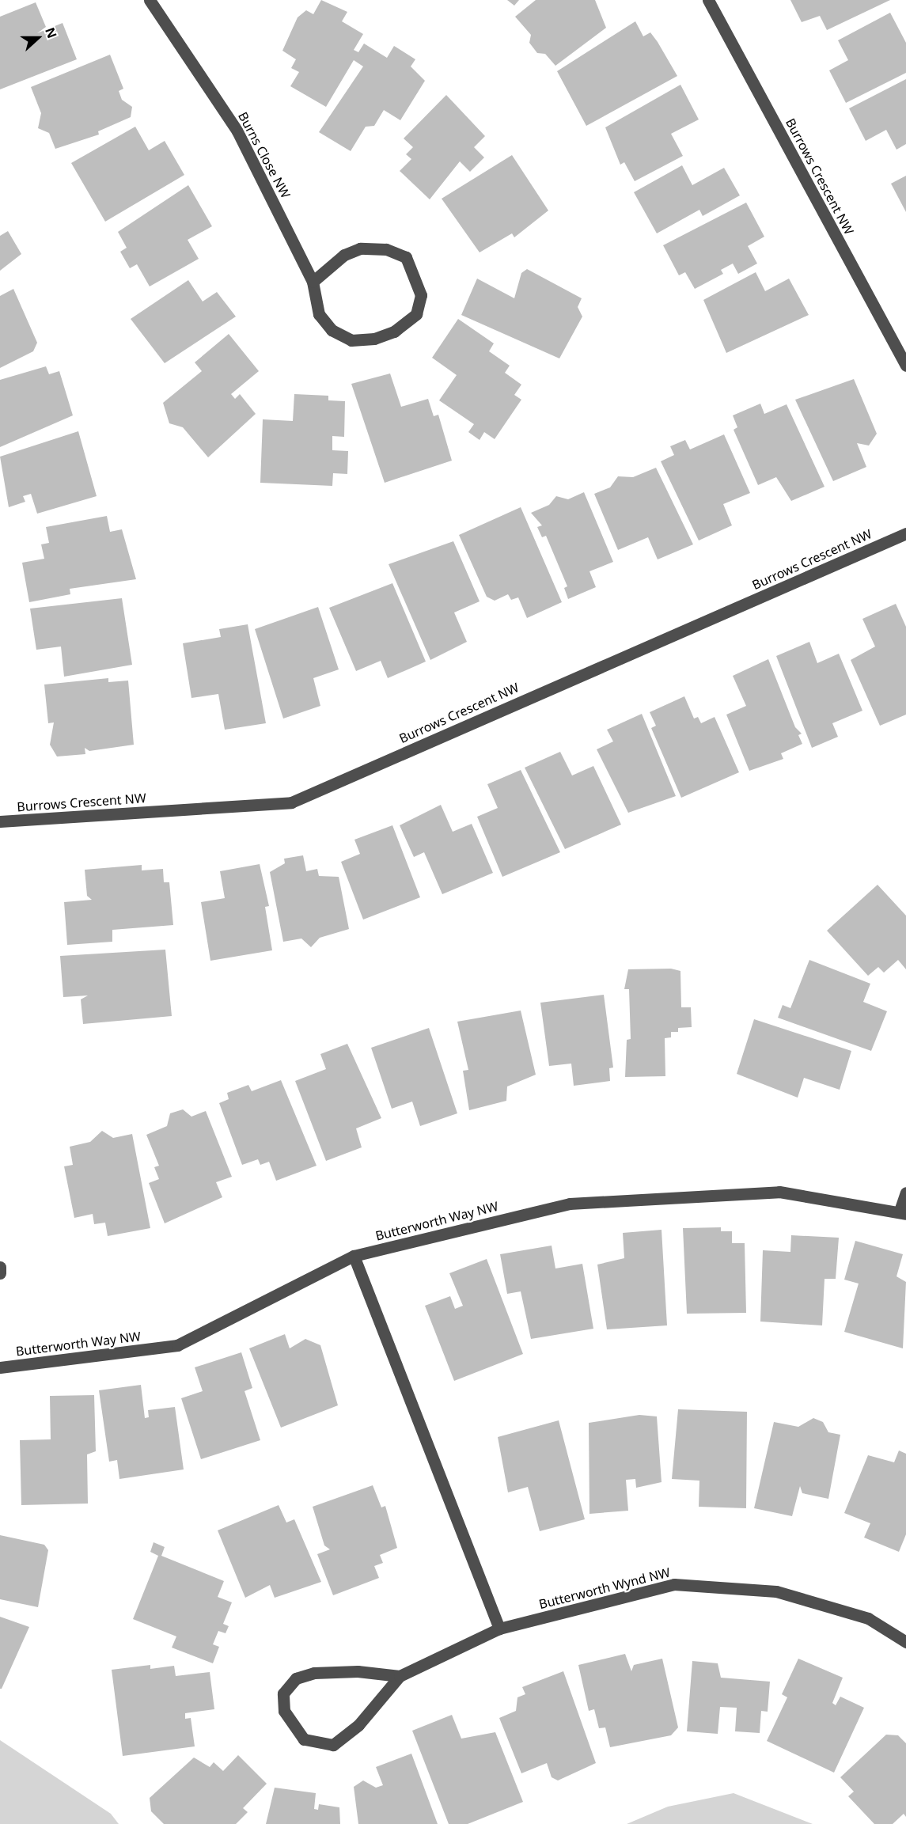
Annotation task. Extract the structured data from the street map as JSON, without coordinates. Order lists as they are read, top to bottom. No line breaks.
{"streets":{"street":["Burns Close NW","Burrows Crescent NW","Butterworth Way NW","Butterworth Wynd NW"]},"north":"right"}
